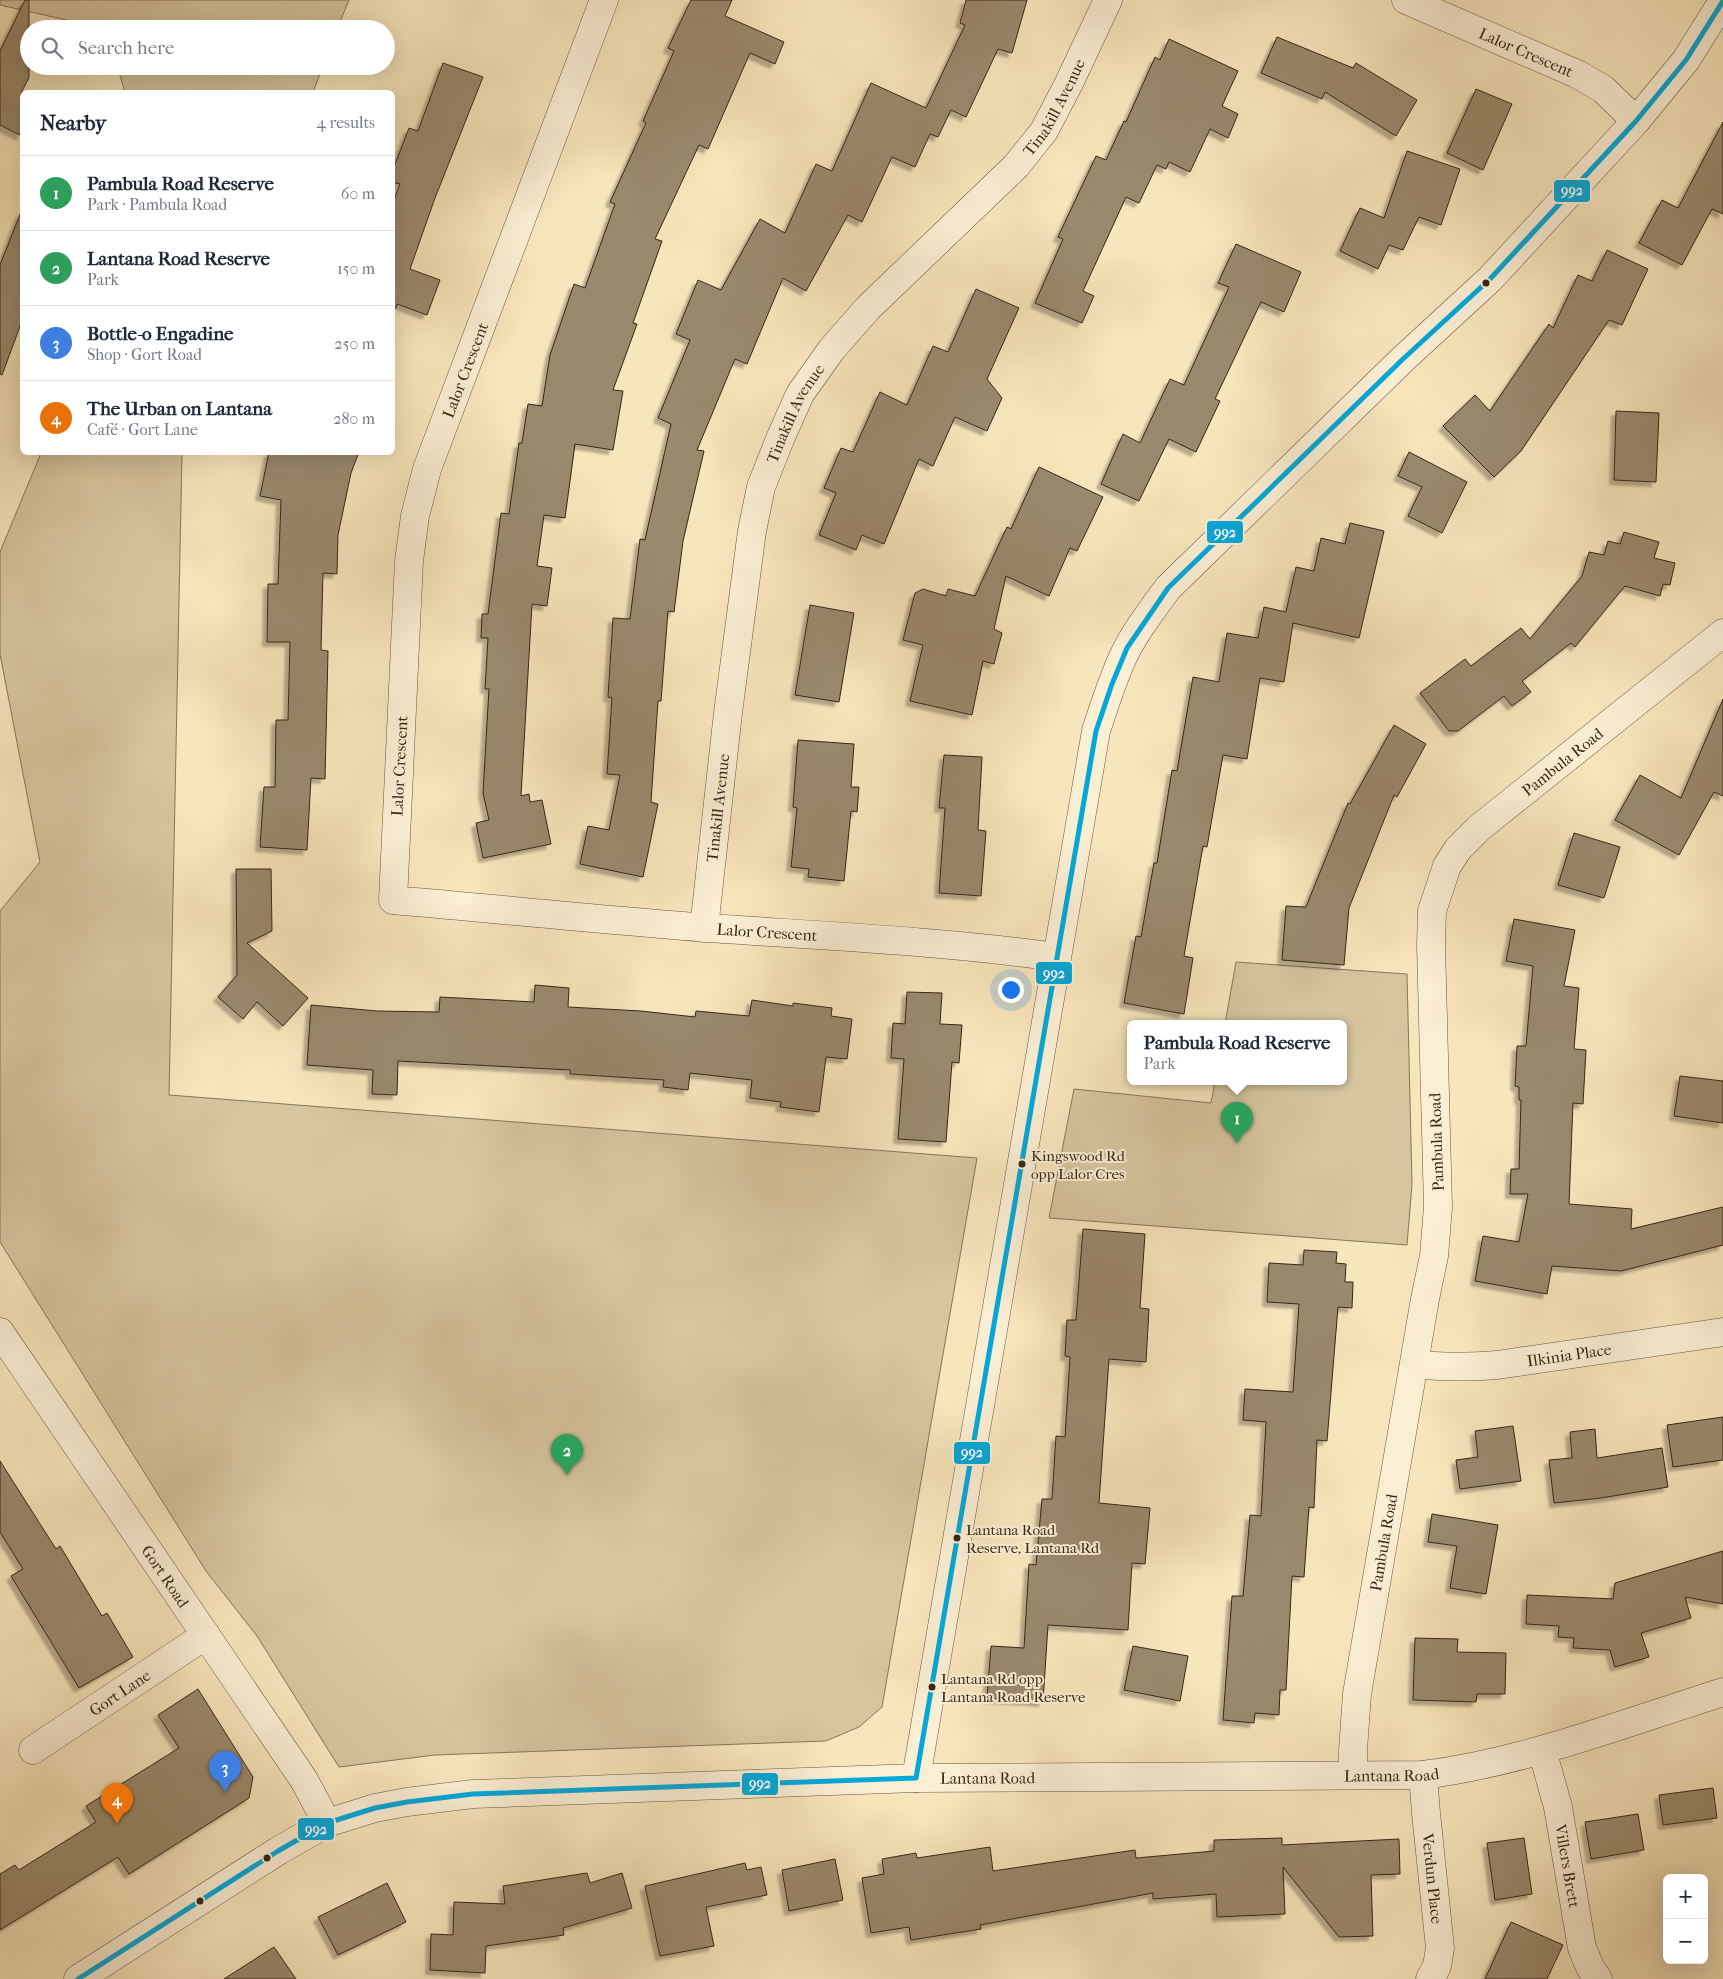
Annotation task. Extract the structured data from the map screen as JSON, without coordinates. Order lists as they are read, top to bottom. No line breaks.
{"streets":{"street":["Lalor Crescent","Tinakill Avenue","Pambula Road","Ilkinia Place","Gort Road","Gort Lane","Lantana Road","Villers Brett","Verdun Place"]},"crossings":[["Lalor Crescent","Tinakill Avenue"],["Pambula Road","Ilkinia Place"],["Pambula Road","Lantana Road"],["Gort Road","Gort Lane"],["Gort Road","Lantana Road"],["Lantana Road","Villers Brett"],["Lantana Road","Verdun Place"]],"places":["Kingswood Rd opp Lalor Cres","Lantana Road Reserve, Lantana Rd","Lantana Rd opp Lantana Road Reserve"],"lines":["transit line 992"],"page":{"search":"Search here","heading":["Nearby","4 results"],"list":[{"mark":"1","name":"Pambula Road Reserve","note":"Park · Pambula Road","value":"60 m"},{"mark":"2","name":"Lantana Road Reserve","note":"Park","value":"150 m"},{"mark":"3","name":"Bottle-o Engadine","note":"Shop · Gort Road","value":"250 m"},{"mark":"4","name":"The Urban on Lantana","note":"Café · Gort Lane","value":"280 m"}],"popup":["Pambula Road Reserve","Park"],"pins":["1","2","3","4"],"map_buttons":["+","−"]}}
